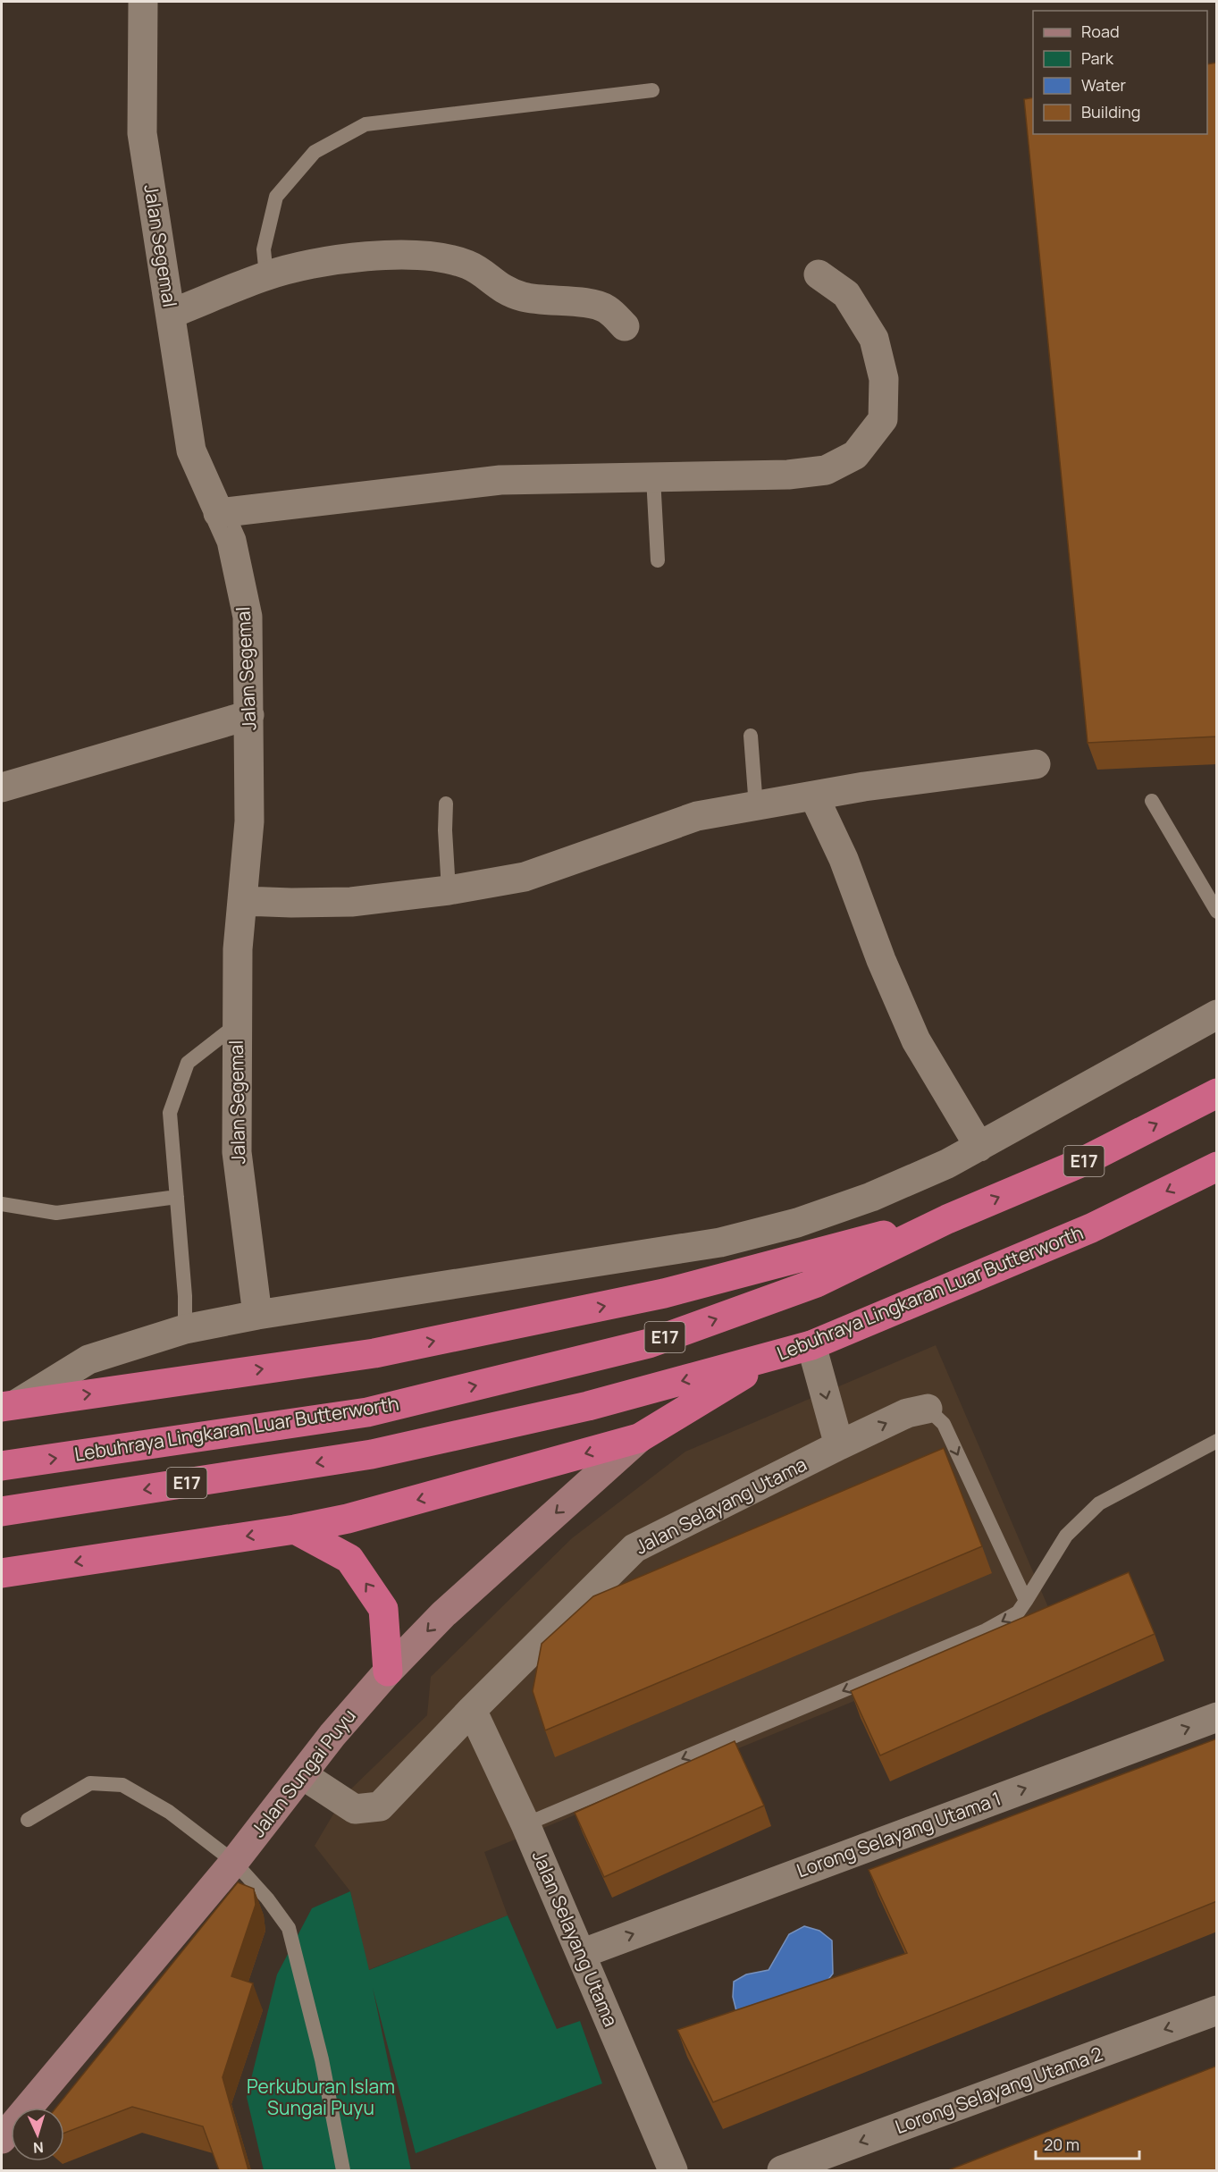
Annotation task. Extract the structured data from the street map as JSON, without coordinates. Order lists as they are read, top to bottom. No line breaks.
{"streets":{"highway":["E17","Lebuhraya Lingkaran Luar Butterworth"],"main road":["Jalan Sungai Puyu"],"street":["Jalan Segemal","Jalan Selayang Utama","Lorong Selayang Utama 1","Lorong Selayang Utama 2"]},"crossings":[["Jalan Selayang Utama","Jalan Sungai Puyu"],["Jalan Selayang Utama","Lorong Selayang Utama 1"]],"one_way":["Jalan Sungai Puyu","Lorong Selayang Utama 1","Lorong Selayang Utama 2"],"parks":["Perkuburan Islam Sungai Puyu"],"legend":["Road","Park","Water","Building"],"scale_bar":"20 m","north":"bottom"}
